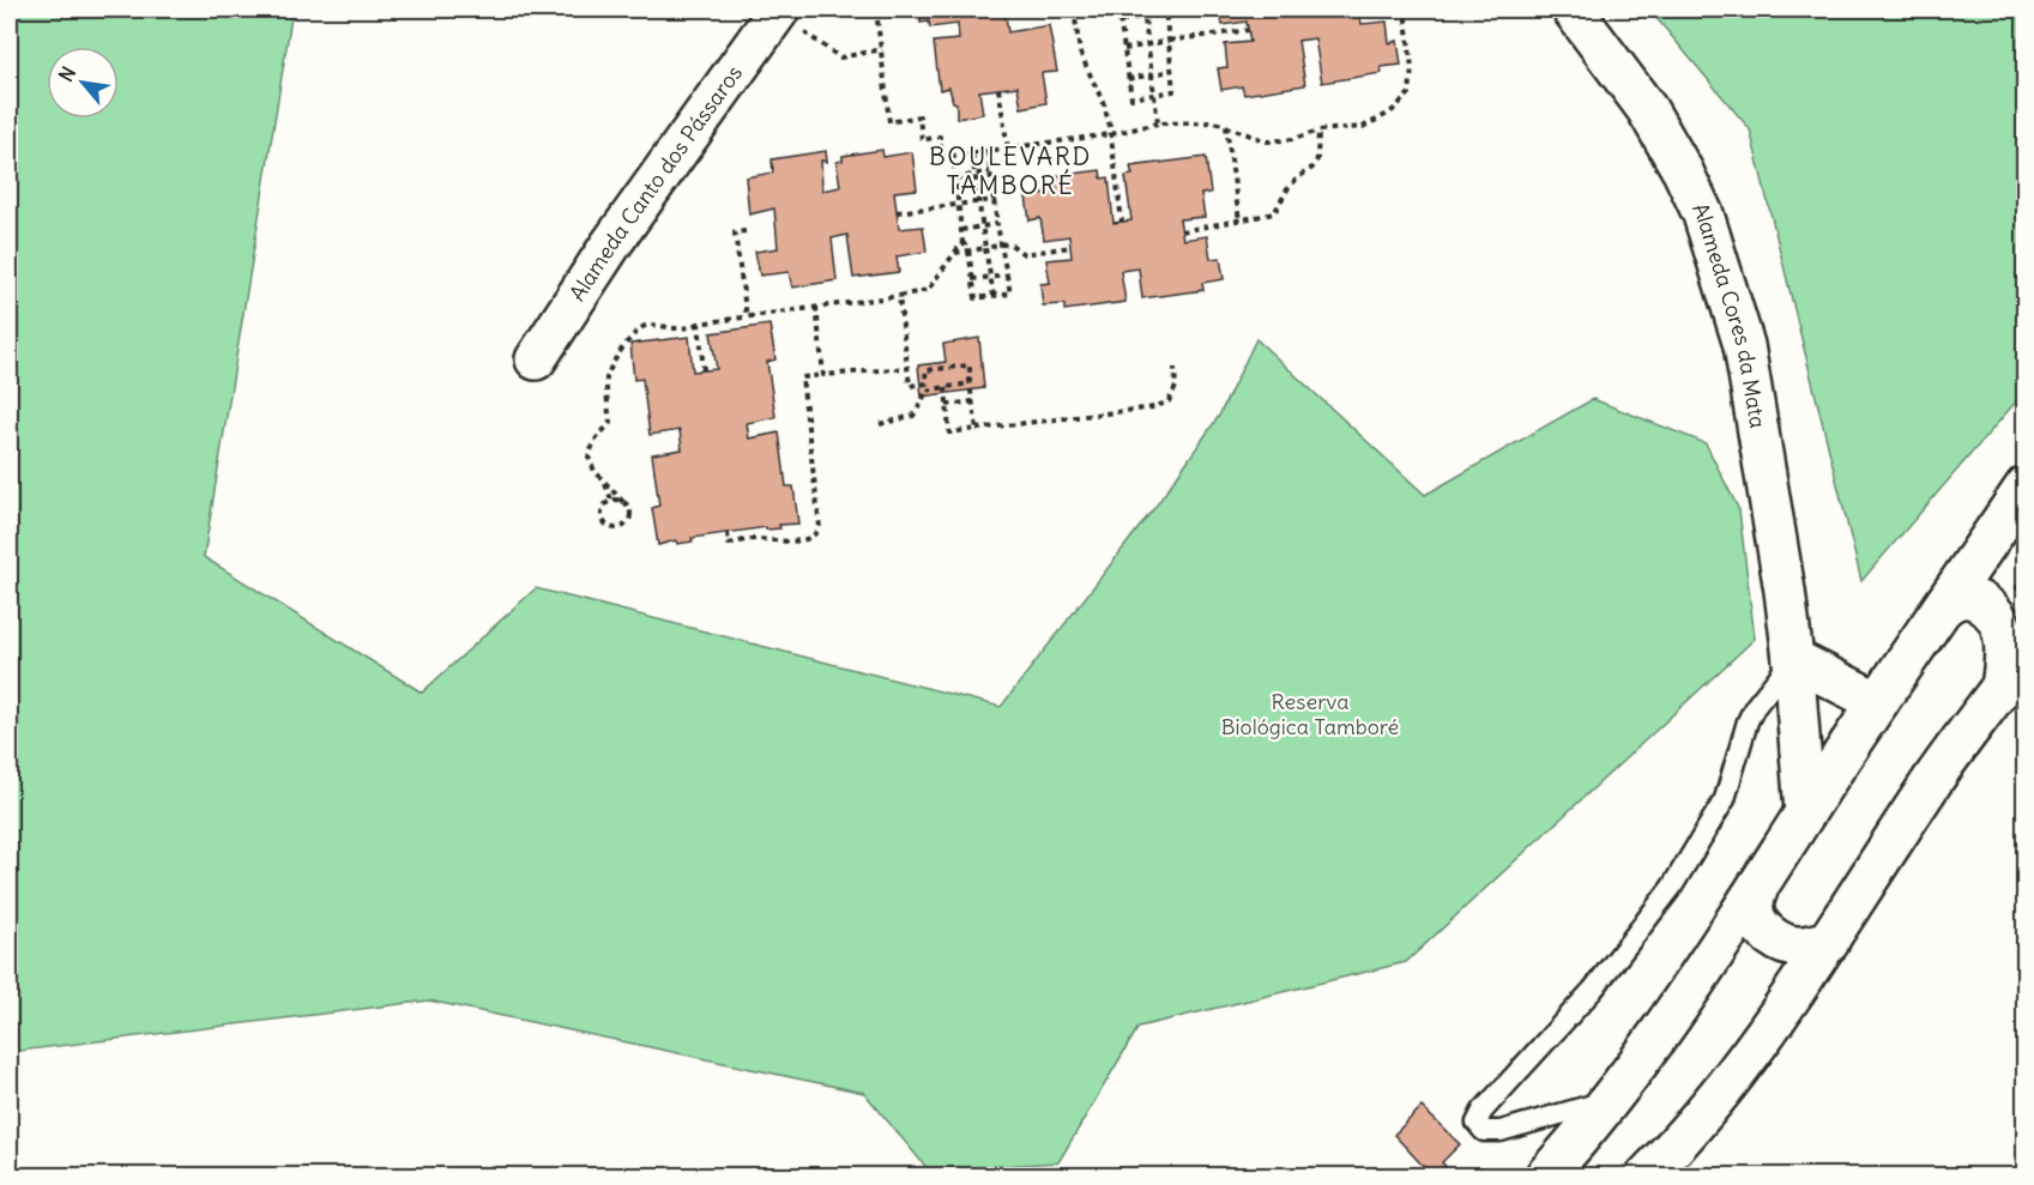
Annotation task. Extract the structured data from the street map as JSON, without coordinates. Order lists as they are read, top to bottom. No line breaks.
{"streets":{"main road":["Alameda Canto dos Pássaros","Alameda Cores da Mata"]},"districts":["BOULEVARD TAMBORÉ"],"parks":["Reserva Biológica Tamboré"],"north":"top left"}
